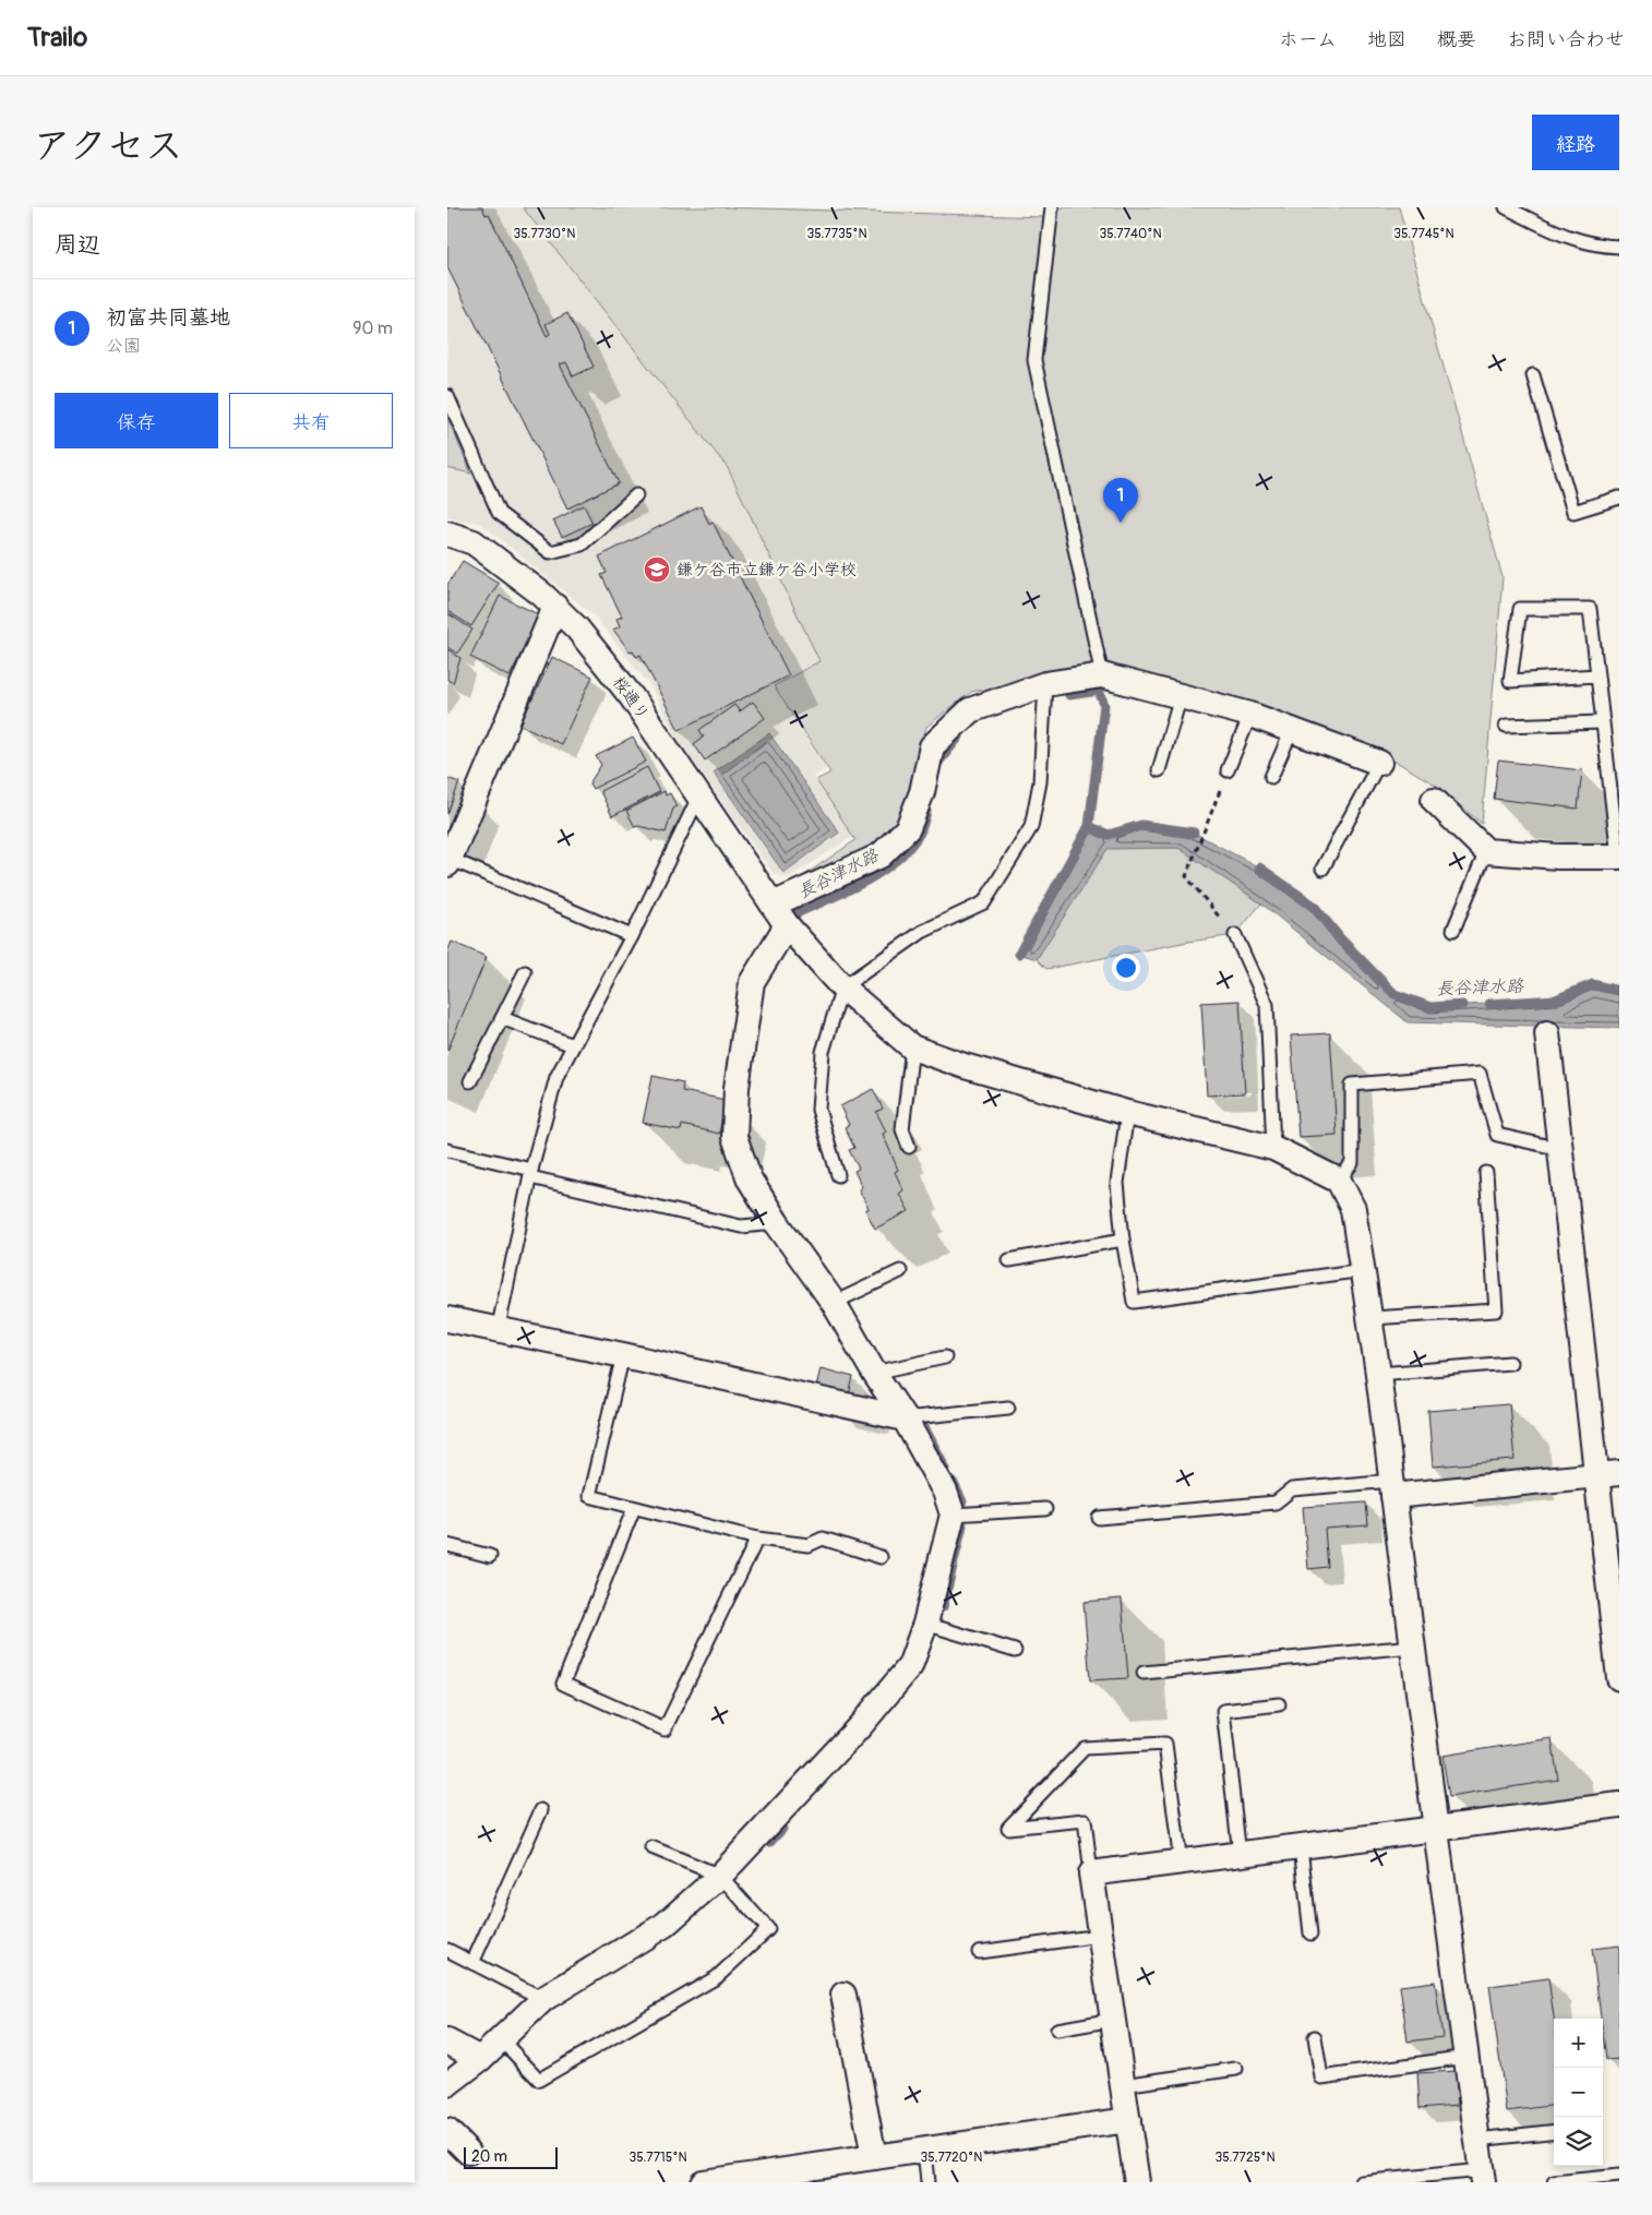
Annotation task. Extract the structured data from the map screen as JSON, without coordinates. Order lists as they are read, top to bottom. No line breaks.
{"streets":{"street":["桜通り"]},"water":["長谷津水路"],"places":{"school or university":["鎌ケ谷市立鎌ケ谷小学校"]},"scale_bar":"20 m","page":{"header":"Trailo","nav":["ホーム","地図","概要","お問い合わせ"],"title":"アクセス","buttons":["経路",["保存","共有"]],"heading":"周辺","list":[{"mark":"1","name":"初富共同墓地","note":"公園","value":"90 m"}],"pins":"1","map_buttons":["+","−"],"scale":"20 m"},"coordinates":["35.7730°N","35.7735°N","35.7740°N","35.7745°N","35.7715°N","35.7720°N","35.7725°N"]}
